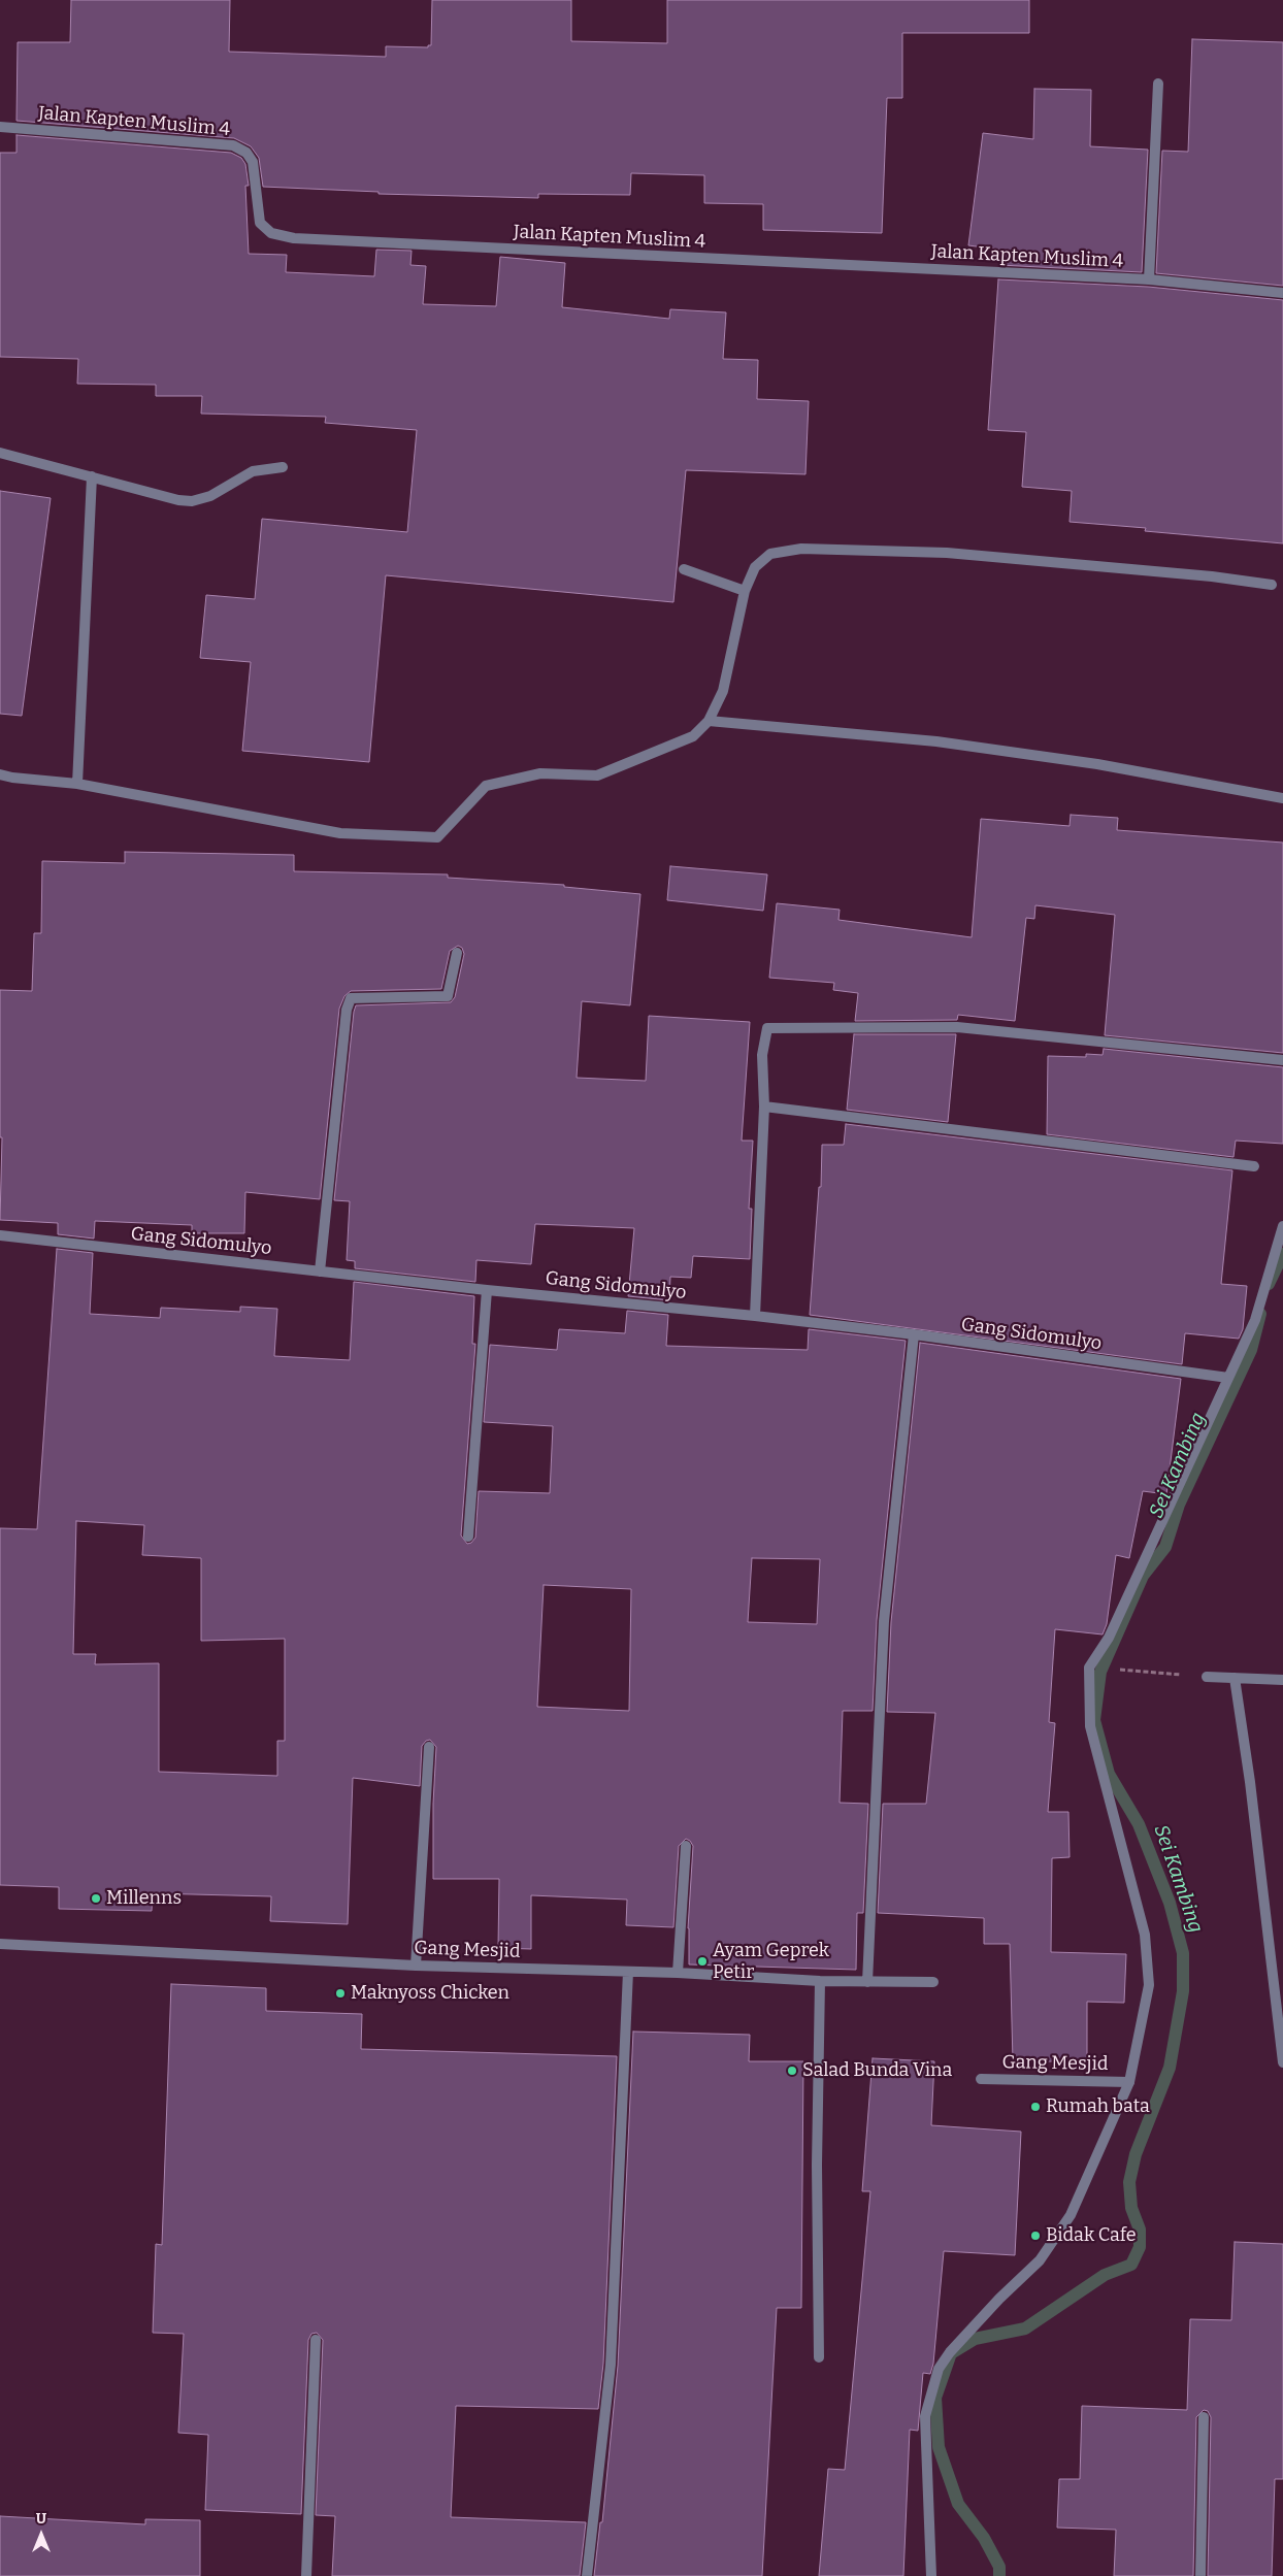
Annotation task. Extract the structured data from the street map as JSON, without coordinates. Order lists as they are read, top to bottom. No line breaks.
{"streets":{"street":["Jalan Kapten Muslim 4","Gang Sidomulyo","Gang Mesjid"]},"water":["Sei Kambing"],"places":["Millenns","Ayam Geprek Petir","Maknyoss Chicken","Salad Bunda Vina","Rumah bata","Bidak Cafe"],"north":"top"}
